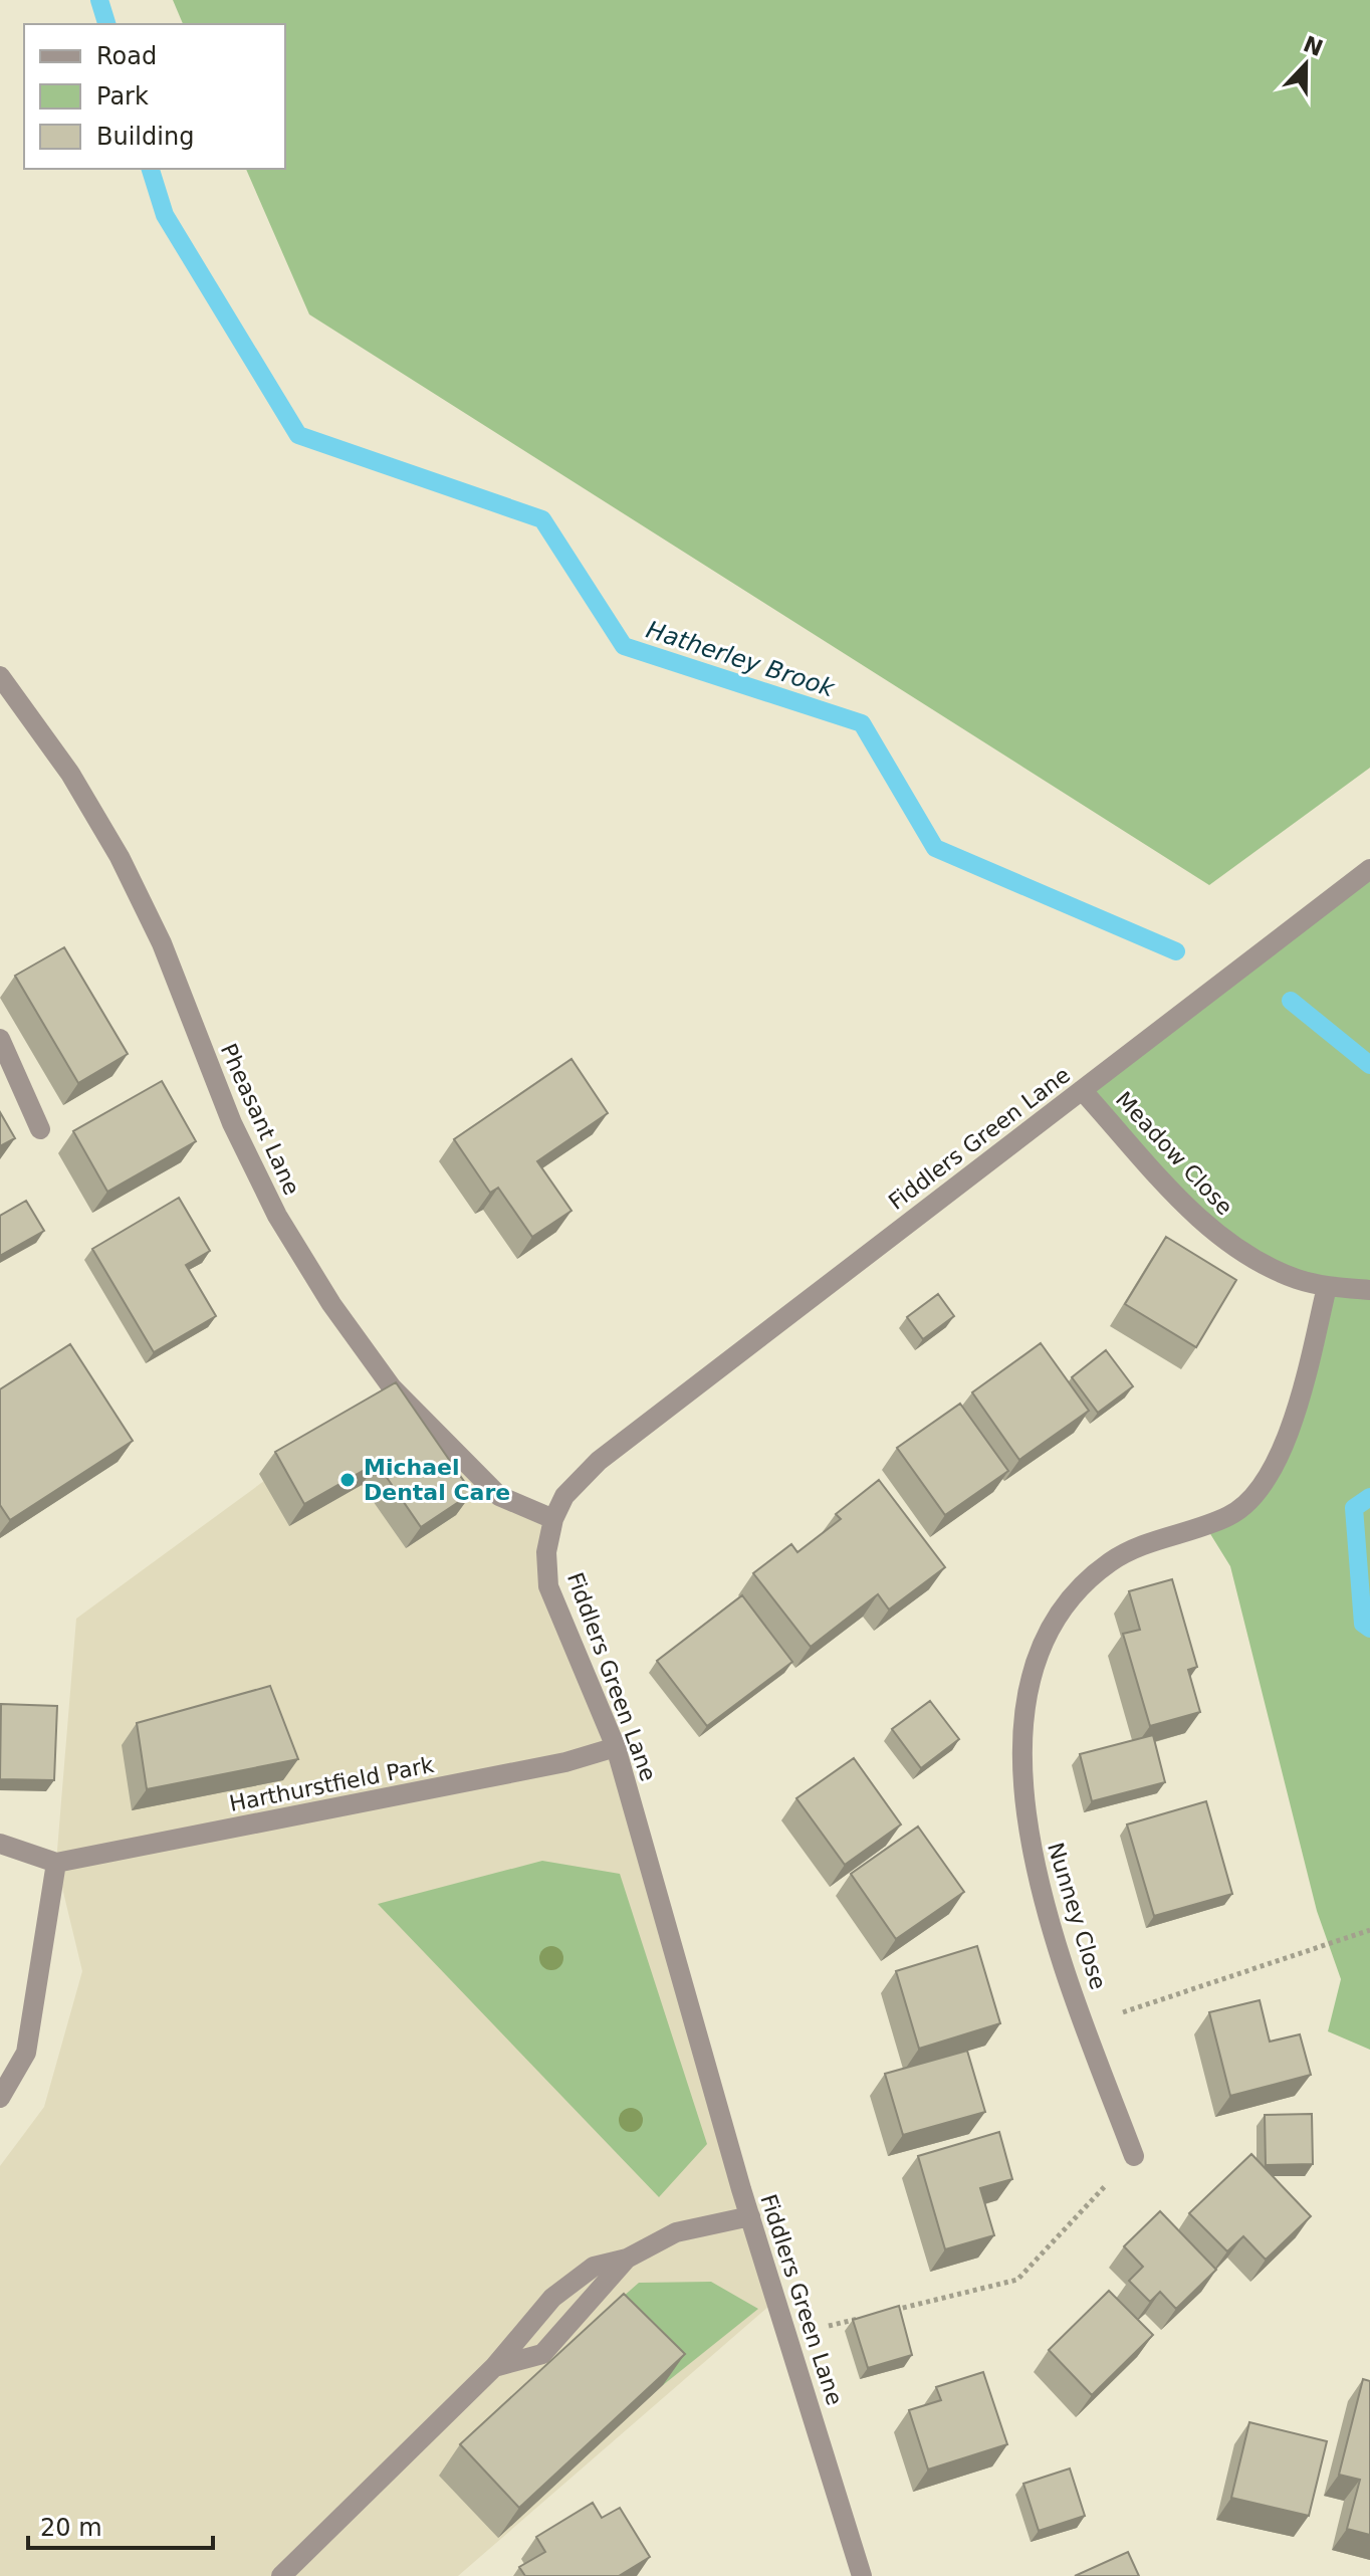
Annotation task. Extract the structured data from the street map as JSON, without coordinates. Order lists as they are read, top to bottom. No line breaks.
{"streets":{"street":["Pheasant Lane","Fiddlers Green Lane","Meadow Close","Harthurstfield Park","Nunney Close"]},"crossings":[["Pheasant Lane","Fiddlers Green Lane"],["Fiddlers Green Lane","Meadow Close"],["Fiddlers Green Lane","Harthurstfield Park"],["Meadow Close","Nunney Close"]],"water":["Hatherley Brook"],"places":["Michael Dental Care"],"legend":["Road","Park","Building"],"scale_bar":"20 m","north":"top"}
